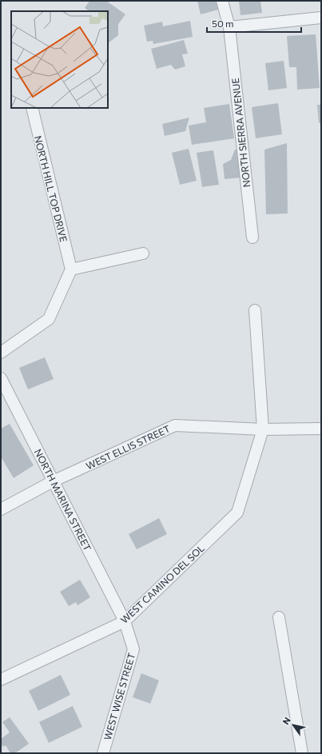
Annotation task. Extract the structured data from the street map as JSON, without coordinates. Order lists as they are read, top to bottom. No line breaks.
{"streets":{"street":["NORTH SIERRA AVENUE","NORTH HILL TOP DRIVE","WEST ELLIS STREET","NORTH MARINA STREET","WEST CAMINO DEL SOL","WEST WISE STREET"]},"crossings":[["WEST ELLIS STREET","NORTH MARINA STREET"],["WEST ELLIS STREET","WEST CAMINO DEL SOL"],["NORTH MARINA STREET","WEST CAMINO DEL SOL"],["NORTH MARINA STREET","WEST WISE STREET"],["WEST CAMINO DEL SOL","WEST WISE STREET"]],"scale_bar":"50 m","north":"top left"}
